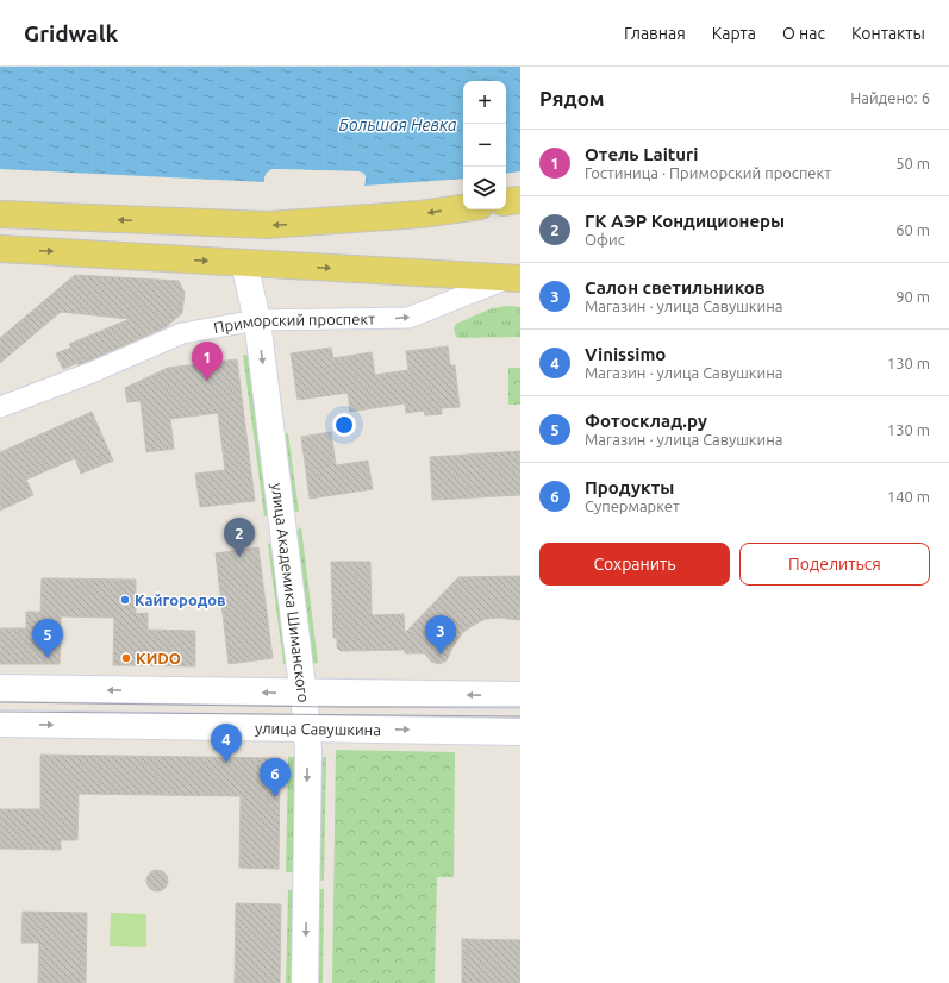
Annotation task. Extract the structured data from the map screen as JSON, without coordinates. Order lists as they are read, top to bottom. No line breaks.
{"streets":{"main road":["Приморский проспект","улица Академика Шиманского","улица Савушкина"]},"crossings":[["Приморский проспект","улица Академика Шиманского"],["улица Академика Шиманского","улица Савушкина"]],"one_way":["улица Академика Шиманского"],"water":["Большая Невка"],"places":["Кайгородов","КИDO"],"page":{"header":"Gridwalk","nav":["Главная","Карта","О нас","Контакты"],"heading":["Рядом","Найдено: 6"],"map_buttons":["+","−"],"list":[{"mark":"1","name":"Отель Laituri","note":"Гостиница · Приморский проспект","value":"50 m"},{"mark":"2","name":"ГК АЭР Кондиционеры","note":"Офис","value":"60 m"},{"mark":"3","name":"Салон светильников","note":"Магазин · улица Савушкина","value":"90 m"},{"mark":"4","name":"Vinissimo","note":"Магазин · улица Савушкина","value":"130 m"},{"mark":"5","name":"Фотосклад.ру","note":"Магазин · улица Савушкина","value":"130 m"},{"mark":"6","name":"Продукты","note":"Супермаркет","value":"140 m"}],"pins":["1","2","3","5","4","6"],"buttons":["Сохранить","Поделиться"]}}
